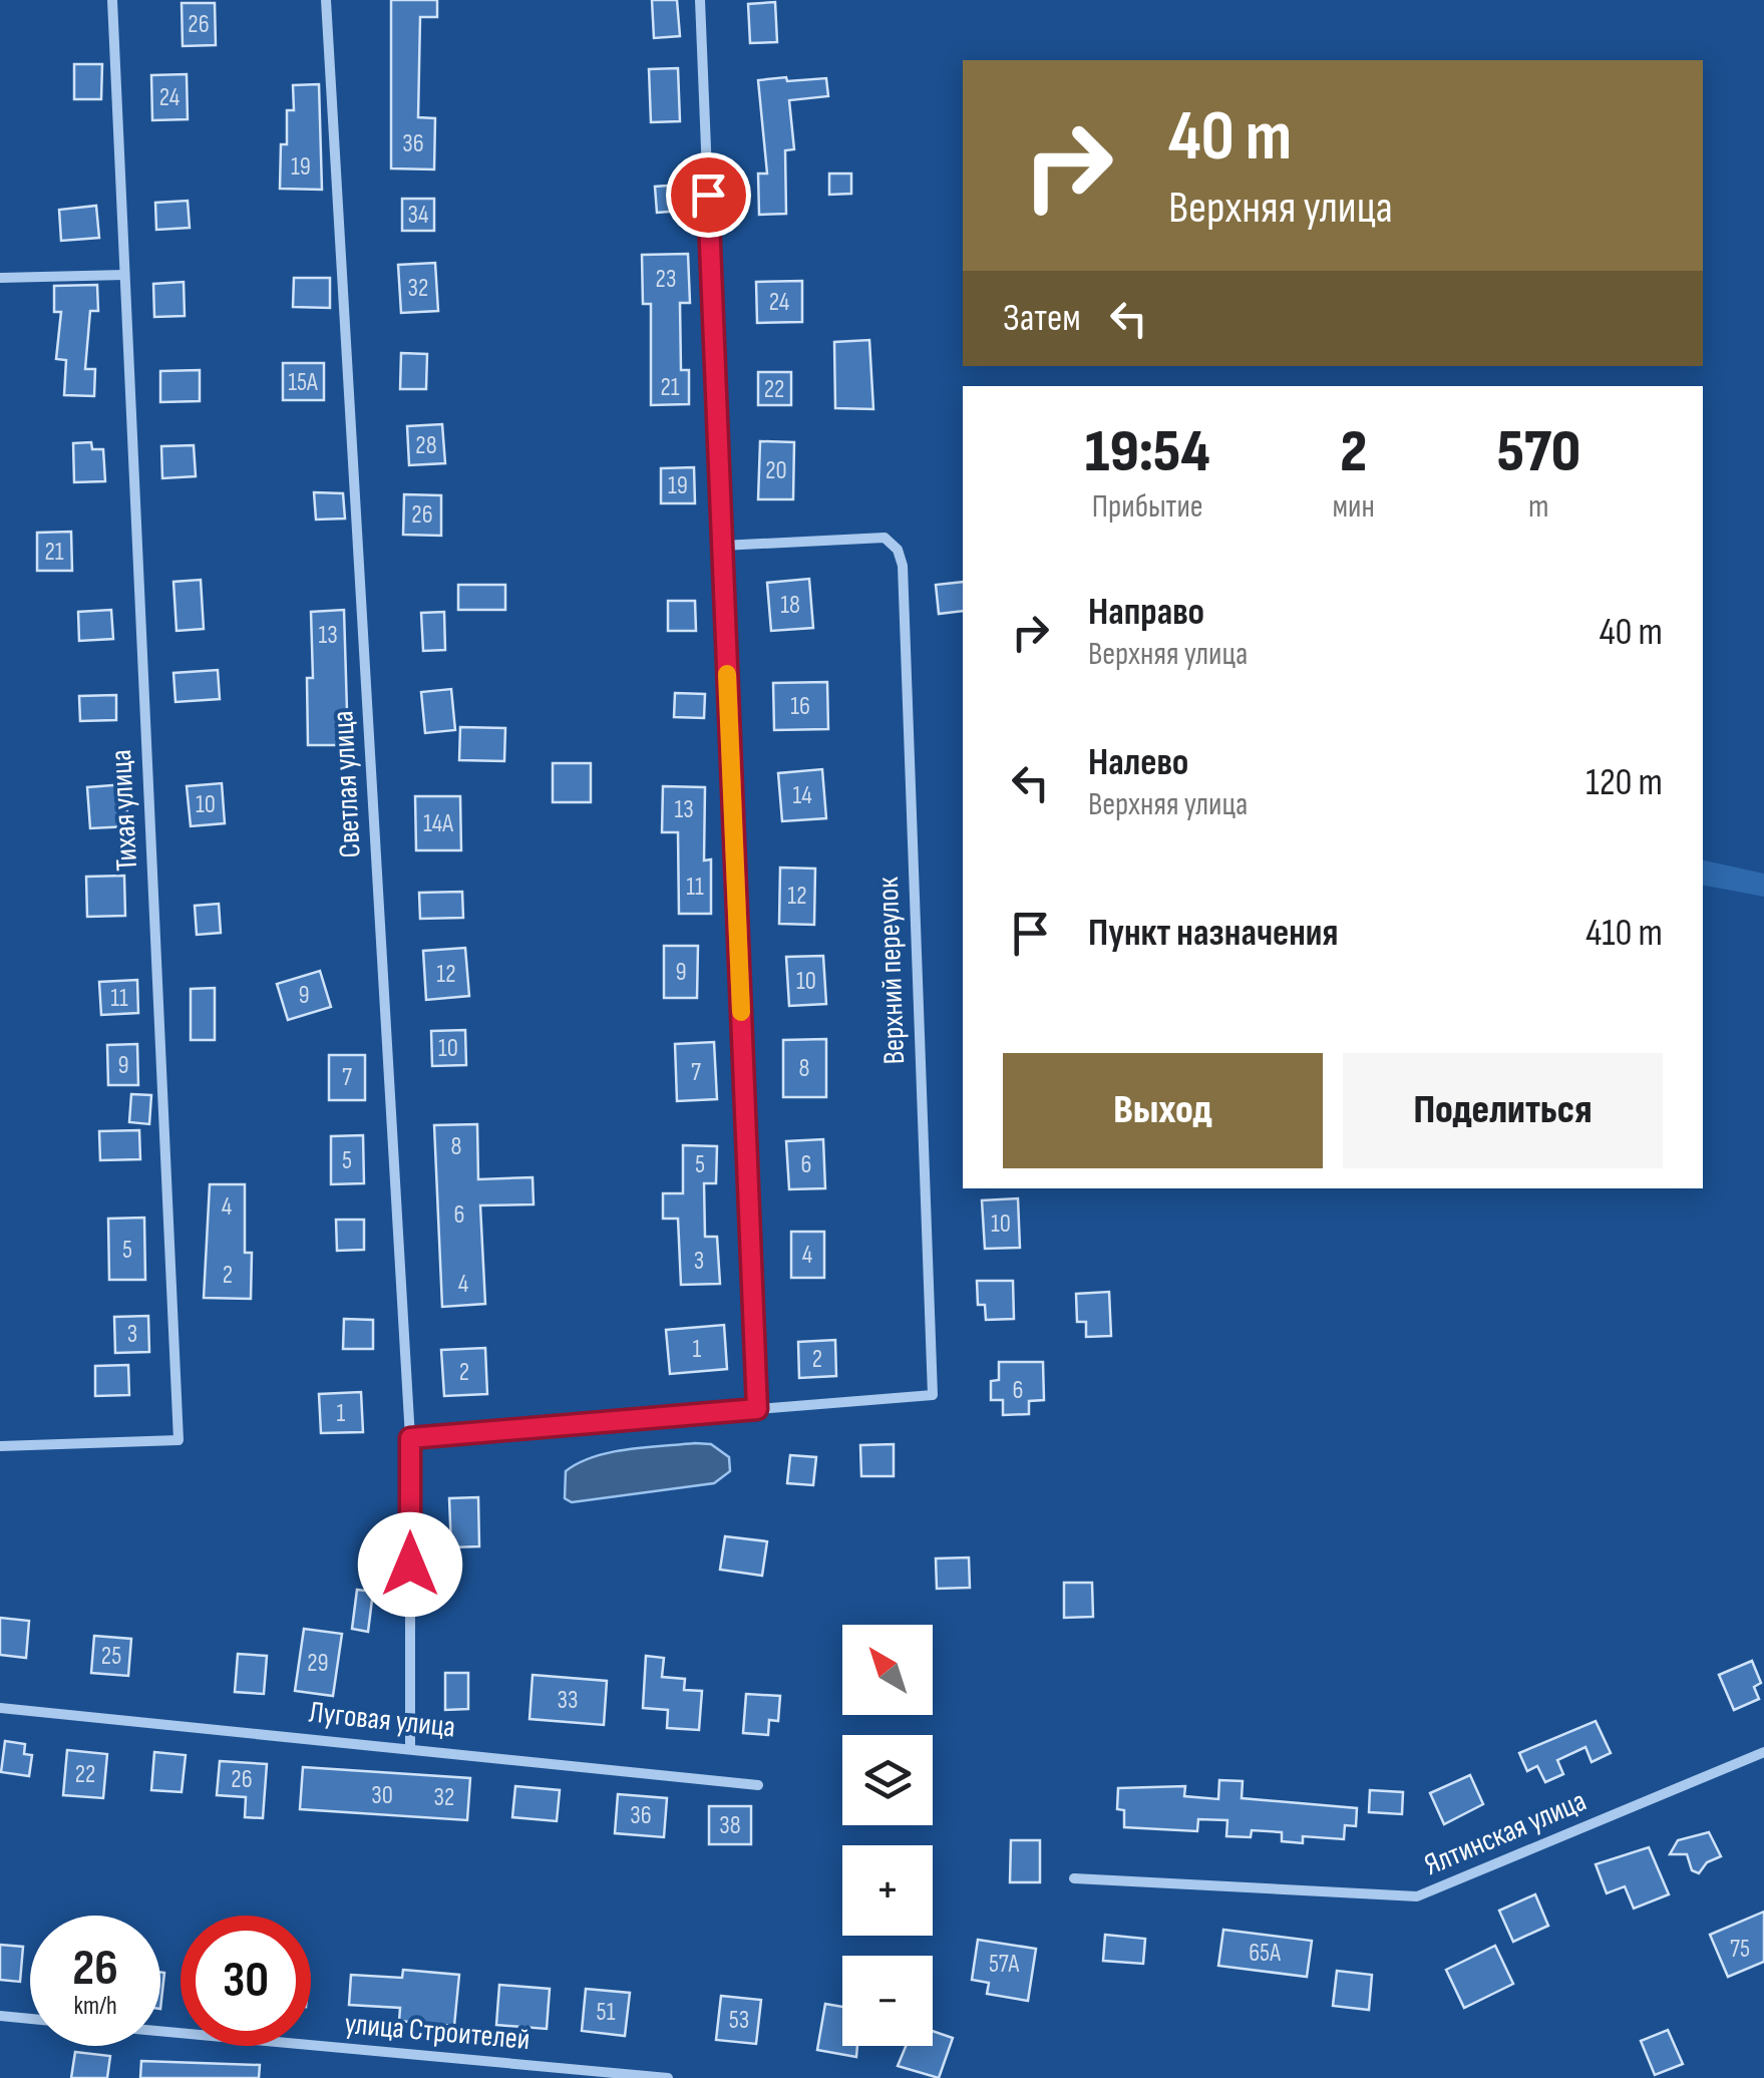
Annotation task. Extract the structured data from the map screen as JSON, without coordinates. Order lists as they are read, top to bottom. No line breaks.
{"streets":{"street":["Светлая улица","Тихая улица","Верхний переулок","Луговая улица","Ялтинская улица","улица Строителей"]},"crossings":[["Светлая улица","Луговая улица"]],"house_numbers":["26","24","36","19","34","23","32","24","15А","21","22","28","20","19","26","21","18","13","16","14","10","13","14А","11","12","9","12","10","9","11","10","9","8","7","7","8","5","5","6","4","6","10","5","4","3","2","4","3","1","2","2","6","1","25","29","33","22","26","30","32","36","38","75","65А","57А","51","53"],"north":"top left","page":{"turn":["40 m","Верхняя улица"],"then":"Затем","eta":["19:54","Прибытие","2","мин","570","m"],"list":[{"name":"Направо","note":"Верхняя улица","value":"40 m"},{"name":"Налево","note":"Верхняя улица","value":"120 m"},{"name":"Пункт назначения","value":"410 m"}],"buttons":["Выход","Поделиться"],"map_buttons":["+","−"],"speed":"26 km/h","limit":"30"}}
